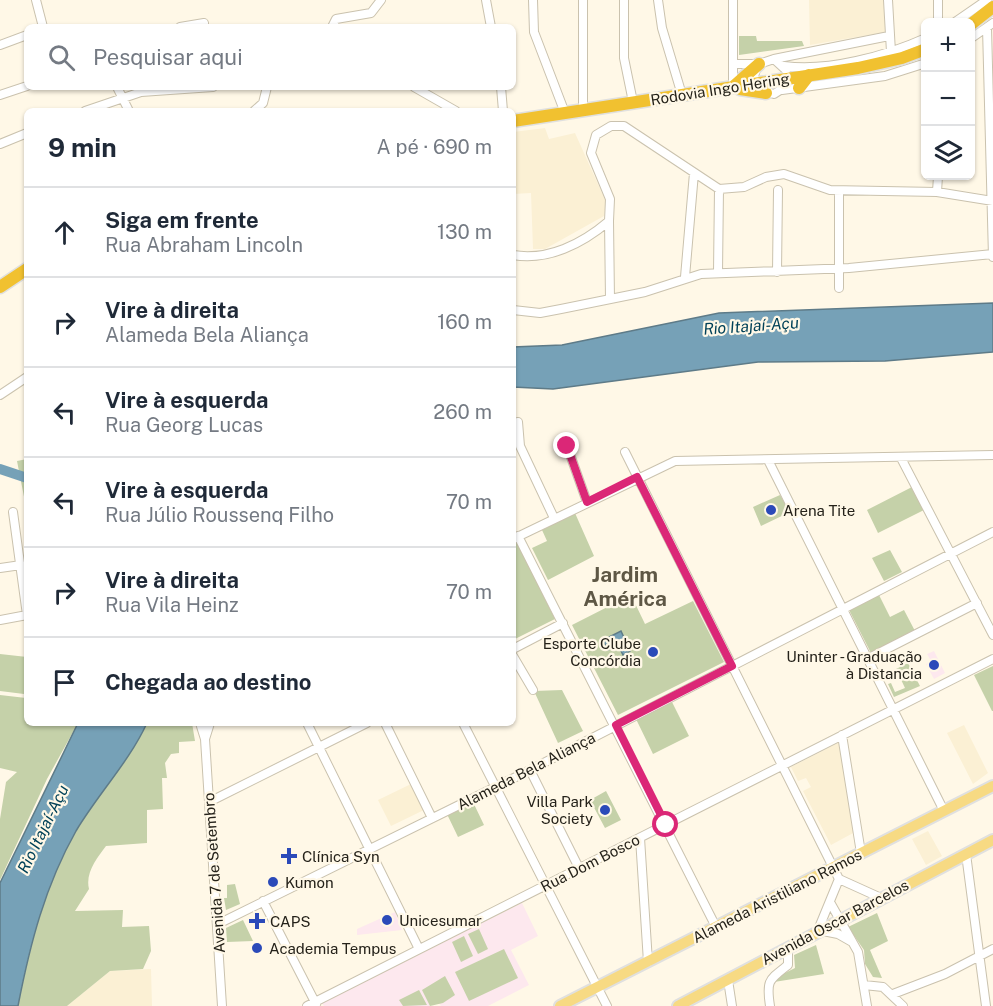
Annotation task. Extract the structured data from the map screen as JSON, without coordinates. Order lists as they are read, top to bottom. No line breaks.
{"streets":{"highway":["Rodovia Ingo Hering"],"main road":["Alameda Aristiliano Ramos","Avenida Oscar Barcelos"],"street":["Alameda Bela Aliança","Rua Dom Bosco","Avenida 7 de Setembro"]},"crossings":[["Alameda Bela Aliança","Avenida 7 de Setembro"]],"districts":["Jardim América"],"water":["Rio Itajaí-Açu"],"places":{"other":["Arena Tite","Esporte Clube Concórdia","Uninter - Graduação à Distancia","Villa Park Society","Kumon","Unicesumar","Academia Tempus"],"health":["Clínica Syn","CAPS"]},"page":{"map_buttons":["+","−"],"search":"Pesquisar aqui","heading":["9 min","A pé · 690 m"],"list":[["Siga em frente","Rua Abraham Lincoln","130 m"],["Vire à direita","Alameda Bela Aliança","160 m"],["Vire à esquerda","Rua Georg Lucas","260 m"],["Vire à esquerda","Rua Júlio Roussenq Filho","70 m"],["Vire à direita","Rua Vila Heinz","70 m"],"Chegada ao destino"]}}
